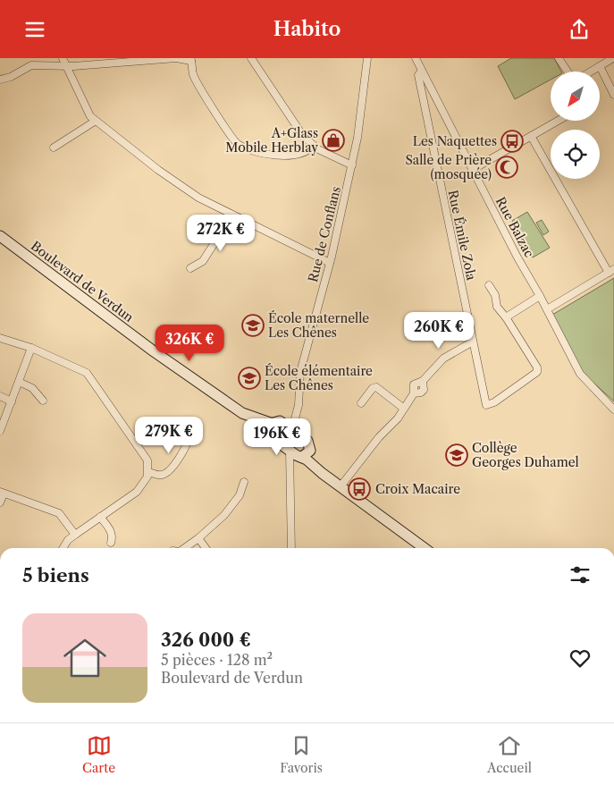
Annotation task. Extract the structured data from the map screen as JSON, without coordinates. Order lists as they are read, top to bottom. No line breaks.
{"streets":{"main road":["Boulevard de Verdun"],"street":["Rue Balzac","Rue de Conflans","Rue Émile Zola"]},"crossings":[["Rue Balzac","Rue Émile Zola"]],"places":{"shop":["A+Glass Mobile Herblay"],"bus stop":["Les Naquettes","Croix Macaire"],"mosque":["Salle de Prière (mosquée)"],"school or university":["École maternelle Les Chênes","École élémentaire Les Chênes","Collège Georges Duhamel"]},"north":"bottom left","page":{"header":"Habito","price":["272K €","260K €","326K €","279K €","196K €"],"heading":"5 biens","list":[{"name":"326 000 €","note":"5 pièces · 128 m² · Boulevard de Verdun"}],"tabs":["Carte","Favoris","Accueil"]}}
